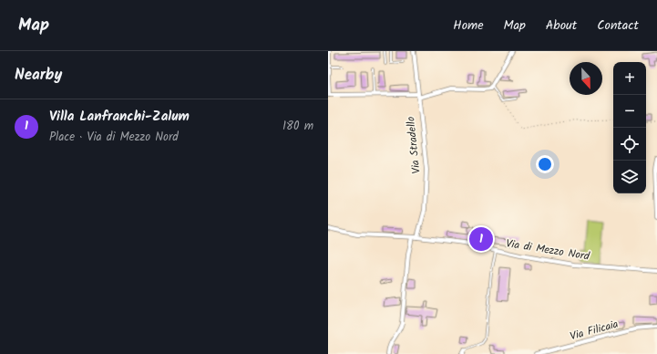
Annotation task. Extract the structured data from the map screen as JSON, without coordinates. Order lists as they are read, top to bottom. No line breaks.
{"streets":{"street":["Via Stradello","Via di Mezzo Nord","Via Filicaia"]},"crossings":[["Via Stradello","Via di Mezzo Nord"]],"north":"bottom","page":{"header":"Map","nav":["Home","Map","About","Contact"],"heading":"Nearby","map_buttons":["+","−"],"list":[{"mark":"1","name":"Villa Lanfranchi-Zalum","note":"Place · Via di Mezzo Nord","value":"180 m"}],"pins":"1"}}
